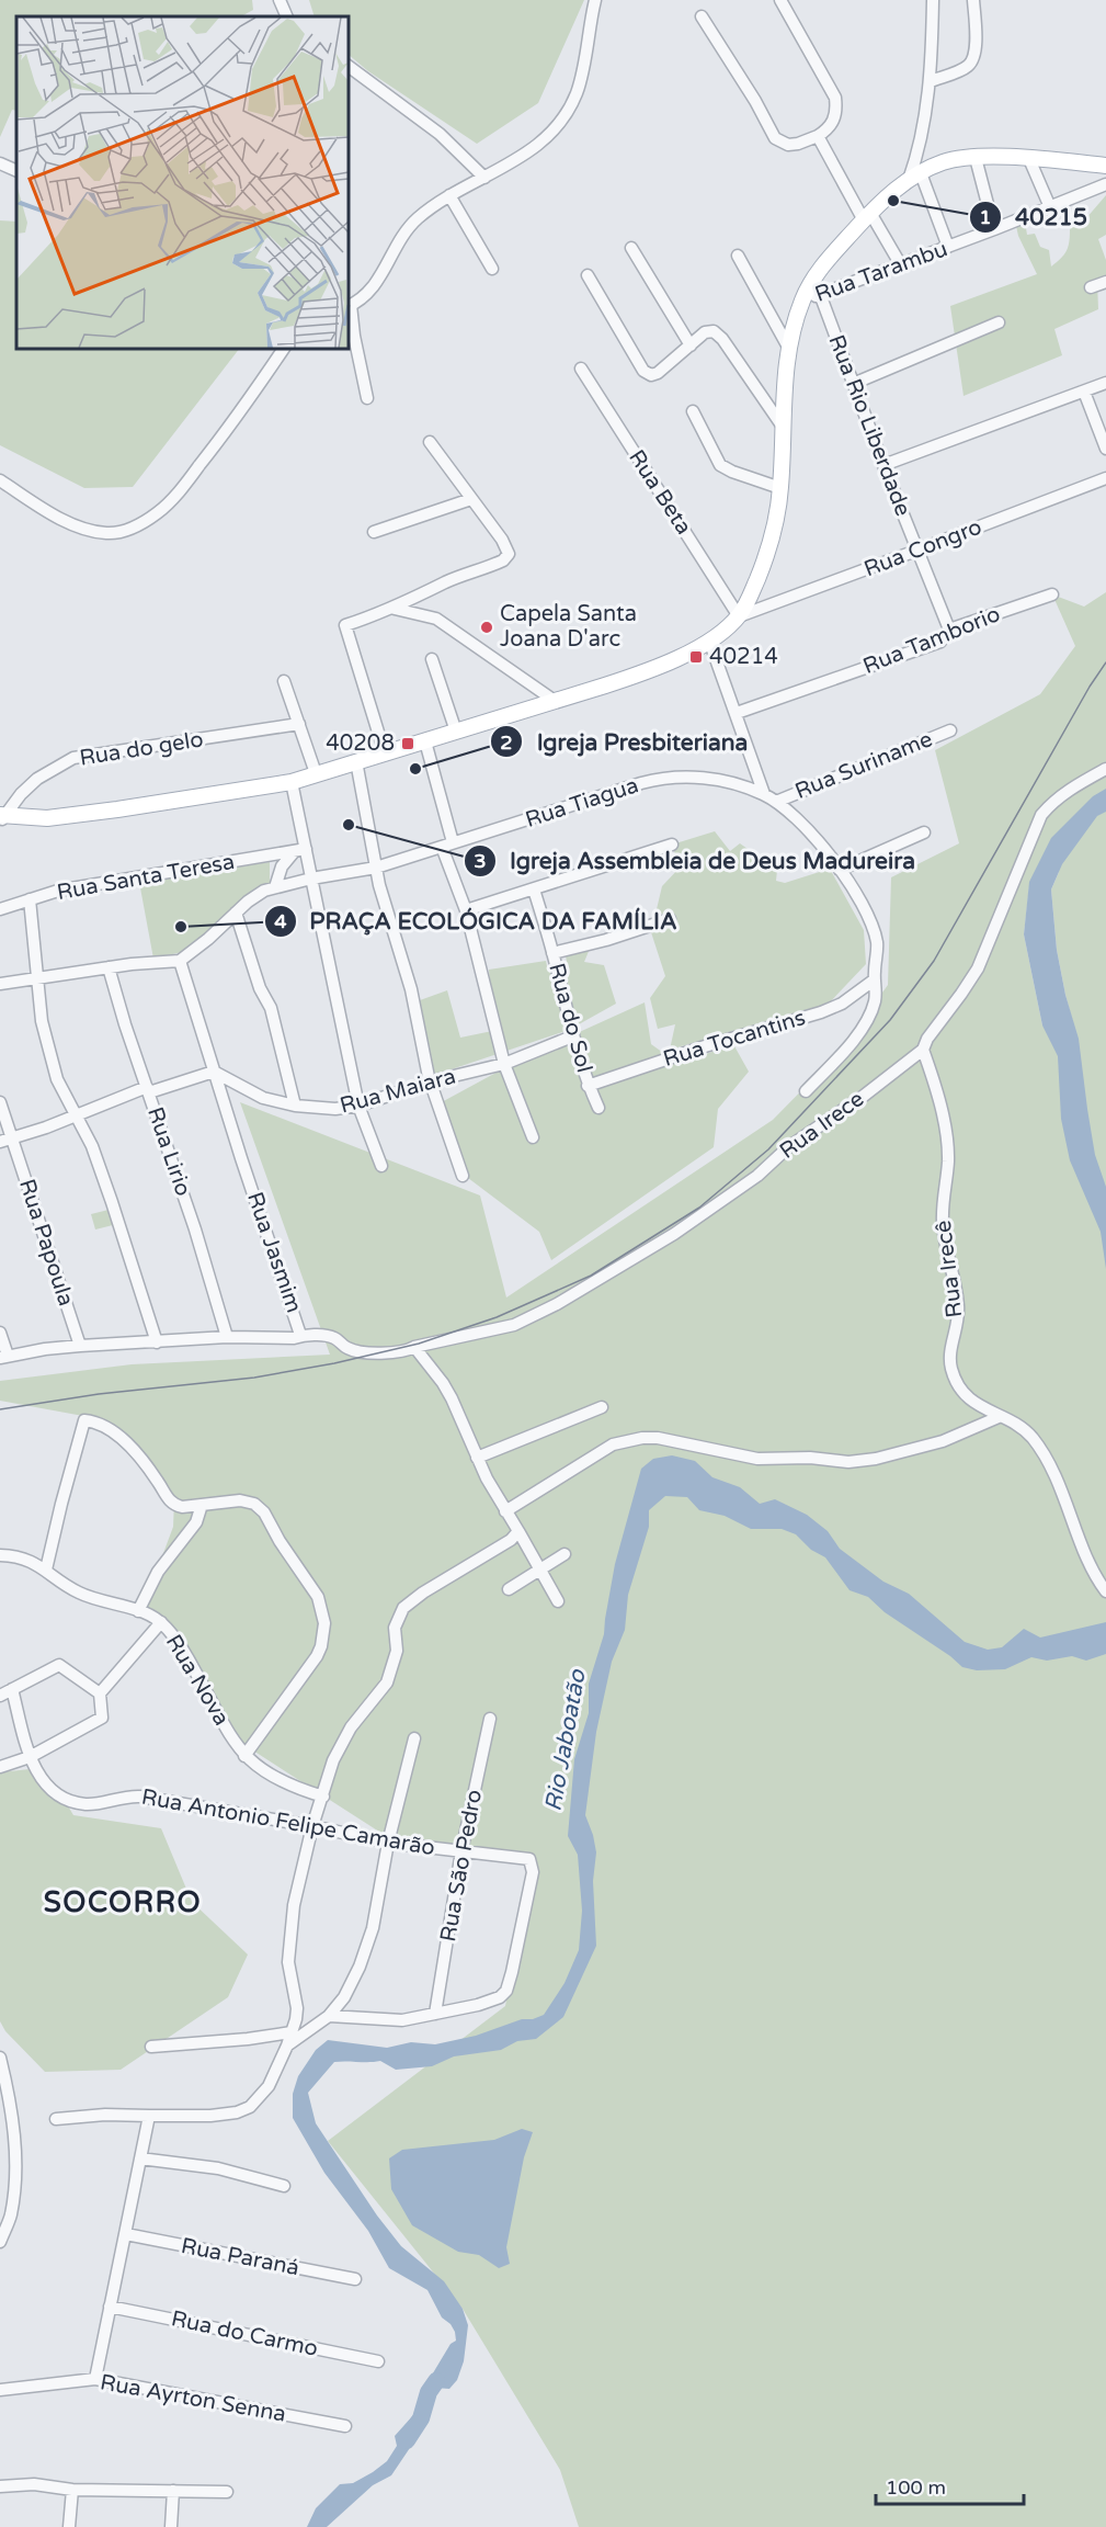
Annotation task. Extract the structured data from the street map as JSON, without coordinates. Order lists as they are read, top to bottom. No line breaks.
{"streets":{"street":["Rua Tarambu","Rua Rio Liberdade","Rua Beta","Rua Congro","Rua Tamborio","Rua do gelo","Rua Suriname","Rua Tiagua","Rua Santa Teresa","Rua do Sol","Rua Tocantins","Rua Maiara","Rua Irece","Rua Lirio","Rua Papoula","Rua Jasmim","Rua Irecê","Rua Nova","Rua Antonio Felipe Camarão","Rua São Pedro","Rua Paraná","Rua do Carmo","Rua Ayrton Senna"]},"crossings":[["Rua Tarambu","Rua Rio Liberdade"],["Rua Rio Liberdade","Rua Congro"],["Rua Rio Liberdade","Rua Tamborio"],["Rua Beta","Rua Congro"],["Rua Tiagua","Rua Jasmim"],["Rua do Sol","Rua Tocantins"],["Rua do Sol","Rua Maiara"],["Rua Maiara","Rua Jasmim"],["Rua Irece","Rua Jasmim"],["Rua Irece","Rua Irecê"],["Rua Lirio","Rua Jasmim"],["Rua Papoula","Rua Jasmim"],["Rua Antonio Felipe Camarão","Rua São Pedro"]],"districts":["SOCORRO"],"water":["Rio Jaboatão"],"places":{"other":["40215","Capela Santa Joana D'arc","Igreja Presbiteriana","Igreja Assembleia de Deus Madureira","PRAÇA ECOLÓGICA DA FAMÍLIA"],"transit":["40214","40208"]},"scale_bar":"100 m"}
